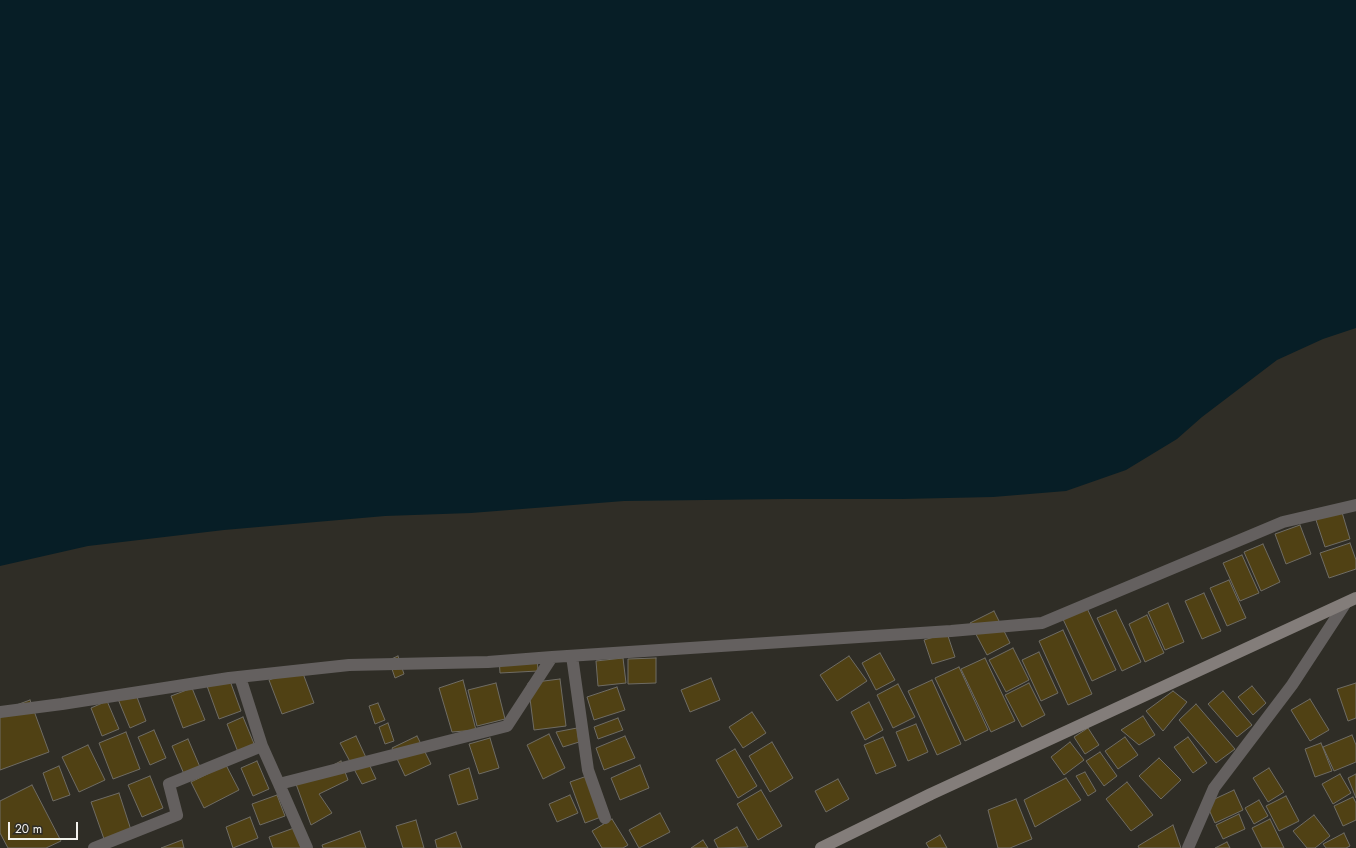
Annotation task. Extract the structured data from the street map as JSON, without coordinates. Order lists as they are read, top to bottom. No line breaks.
{"scale_bar":"20 m"}
